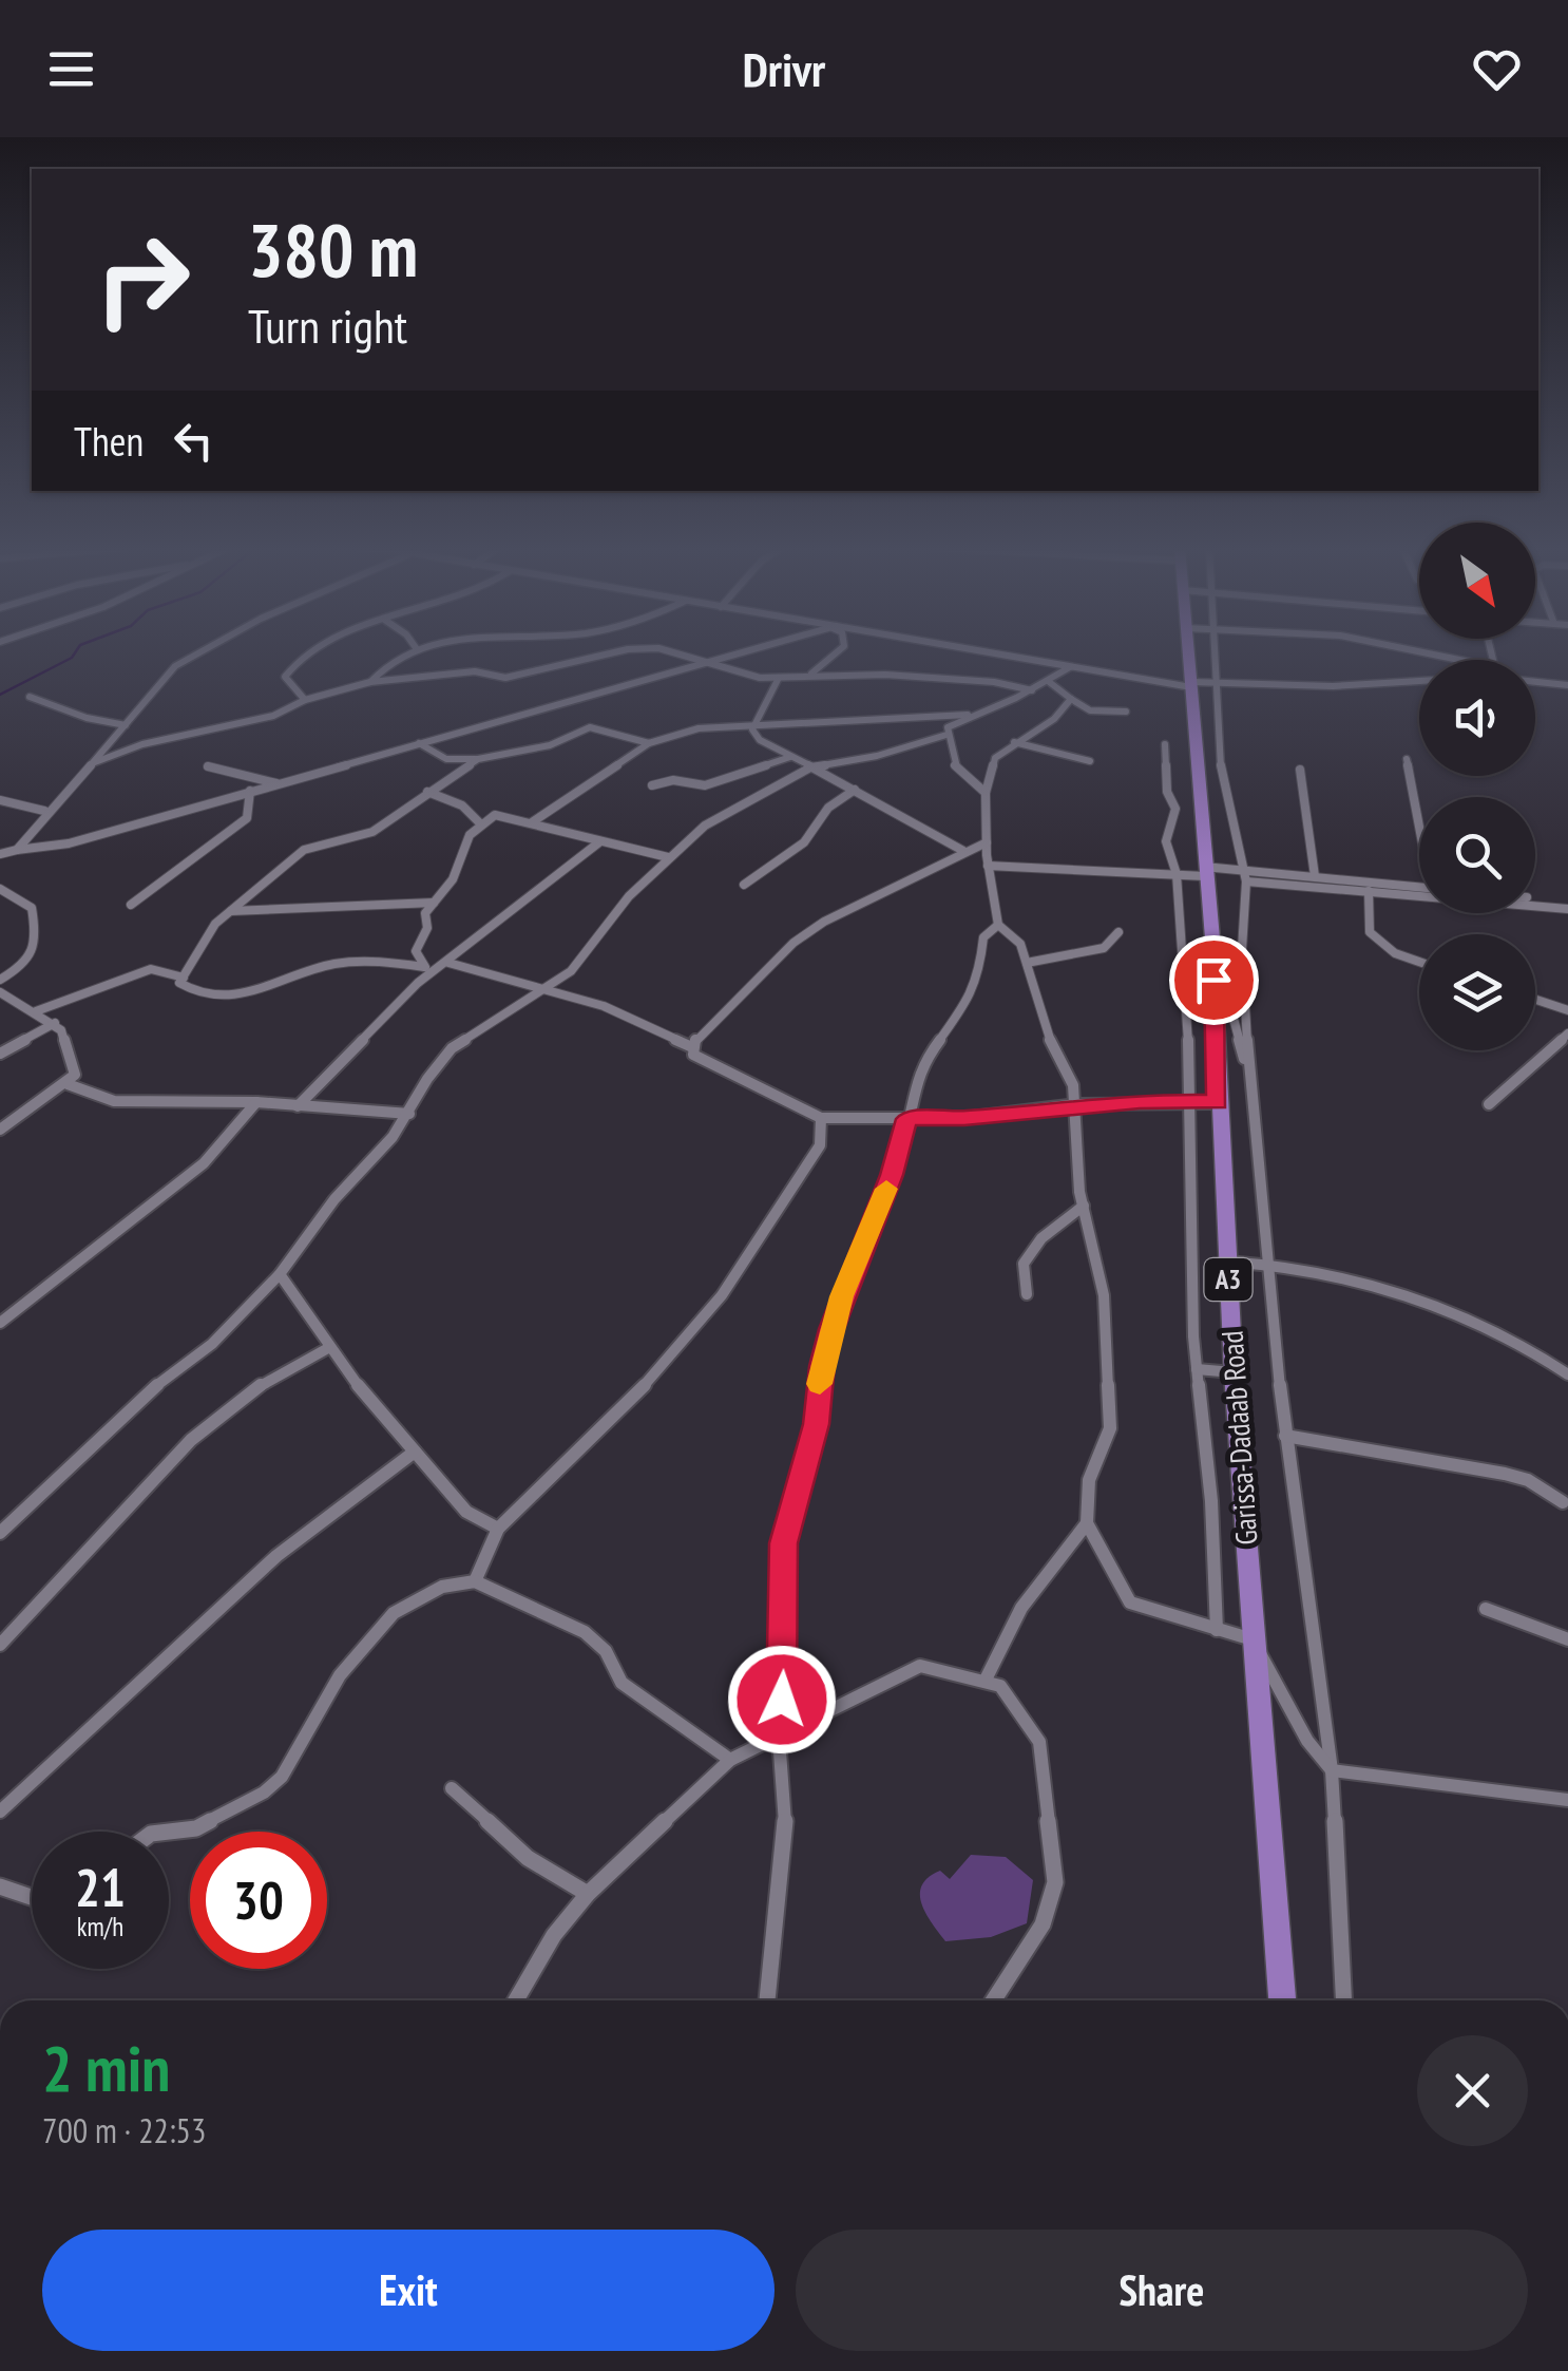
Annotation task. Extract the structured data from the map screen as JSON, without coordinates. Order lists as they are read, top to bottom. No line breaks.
{"streets":{"highway":["A3","Garissa-Dadaab Road"]},"north":"bottom right","page":{"header":"Drivr","turn":["380 m","Turn right"],"then":"Then","speed":"21 km/h","limit":"30","heading":["2 min","700 m · 22:53"],"buttons":["Exit","Share"]}}
